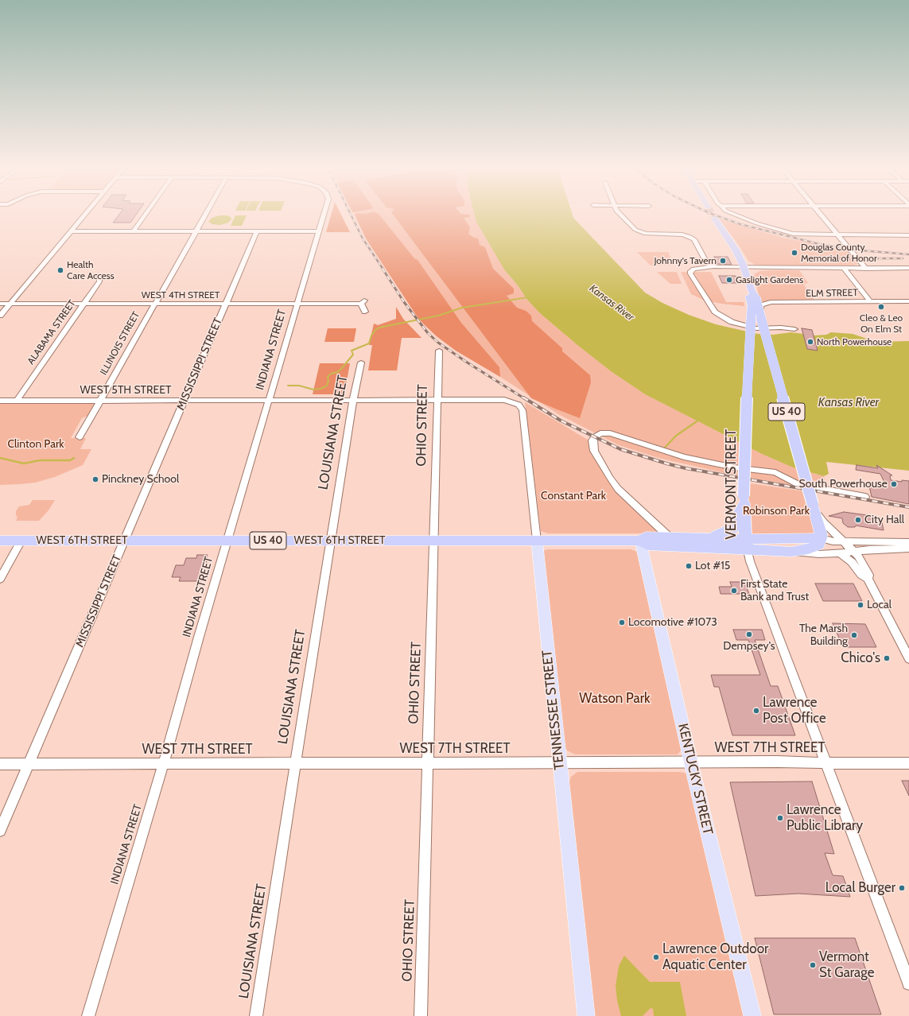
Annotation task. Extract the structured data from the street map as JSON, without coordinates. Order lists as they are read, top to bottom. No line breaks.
{"streets":{"highway":["US 40","VERMONT STREET","WEST 6TH STREET"],"main road":["TENNESSEE STREET","KENTUCKY STREET"],"street":["ELM STREET","WEST 4TH STREET","ALABAMA STREET","ILLINOIS STREET","INDIANA STREET","MISSISSIPPI STREET","WEST 5TH STREET","OHIO STREET","LOUISIANA STREET","WEST 7TH STREET"]},"crossings":[["ELM STREET","US 40"],["ELM STREET","VERMONT STREET"],["WEST 4TH STREET","ALABAMA STREET"],["WEST 4TH STREET","ILLINOIS STREET"],["WEST 4TH STREET","INDIANA STREET"],["WEST 4TH STREET","MISSISSIPPI STREET"],["ALABAMA STREET","WEST 5TH STREET"],["ILLINOIS STREET","WEST 5TH STREET"],["INDIANA STREET","WEST 5TH STREET"],["INDIANA STREET","WEST 6TH STREET"],["INDIANA STREET","WEST 7TH STREET"],["MISSISSIPPI STREET","WEST 5TH STREET"],["MISSISSIPPI STREET","WEST 6TH STREET"],["MISSISSIPPI STREET","WEST 7TH STREET"],["WEST 5TH STREET","OHIO STREET"],["WEST 5TH STREET","LOUISIANA STREET"],["WEST 5TH STREET","TENNESSEE STREET"],["US 40","VERMONT STREET"],["US 40","WEST 6TH STREET"],["OHIO STREET","WEST 6TH STREET"],["OHIO STREET","WEST 7TH STREET"],["LOUISIANA STREET","WEST 6TH STREET"],["LOUISIANA STREET","WEST 7TH STREET"],["VERMONT STREET","WEST 6TH STREET"],["VERMONT STREET","WEST 7TH STREET"],["WEST 6TH STREET","TENNESSEE STREET"],["WEST 6TH STREET","KENTUCKY STREET"],["TENNESSEE STREET","WEST 7TH STREET"],["WEST 7TH STREET","KENTUCKY STREET"]],"water":["Kansas River"],"parks":["Clinton Park","Constant Park","Robinson Park","Watson Park"],"places":["Douglas County Memorial of Honor","Johnny's Tavern","Health Care Access","Gaslight Gardens","Cleo & Leo On Elm St","North Powerhouse","Pinckney School","South Powerhouse","City Hall","Lot #15","First State Bank and Trust","Local","Locomotive #1073","Dempsey's","The Marsh Building","Chico's","Lawrence Post Office","Lawrence Public Library","Local Burger","Lawrence Outdoor Aquatic Center","Vermont St Garage"]}
